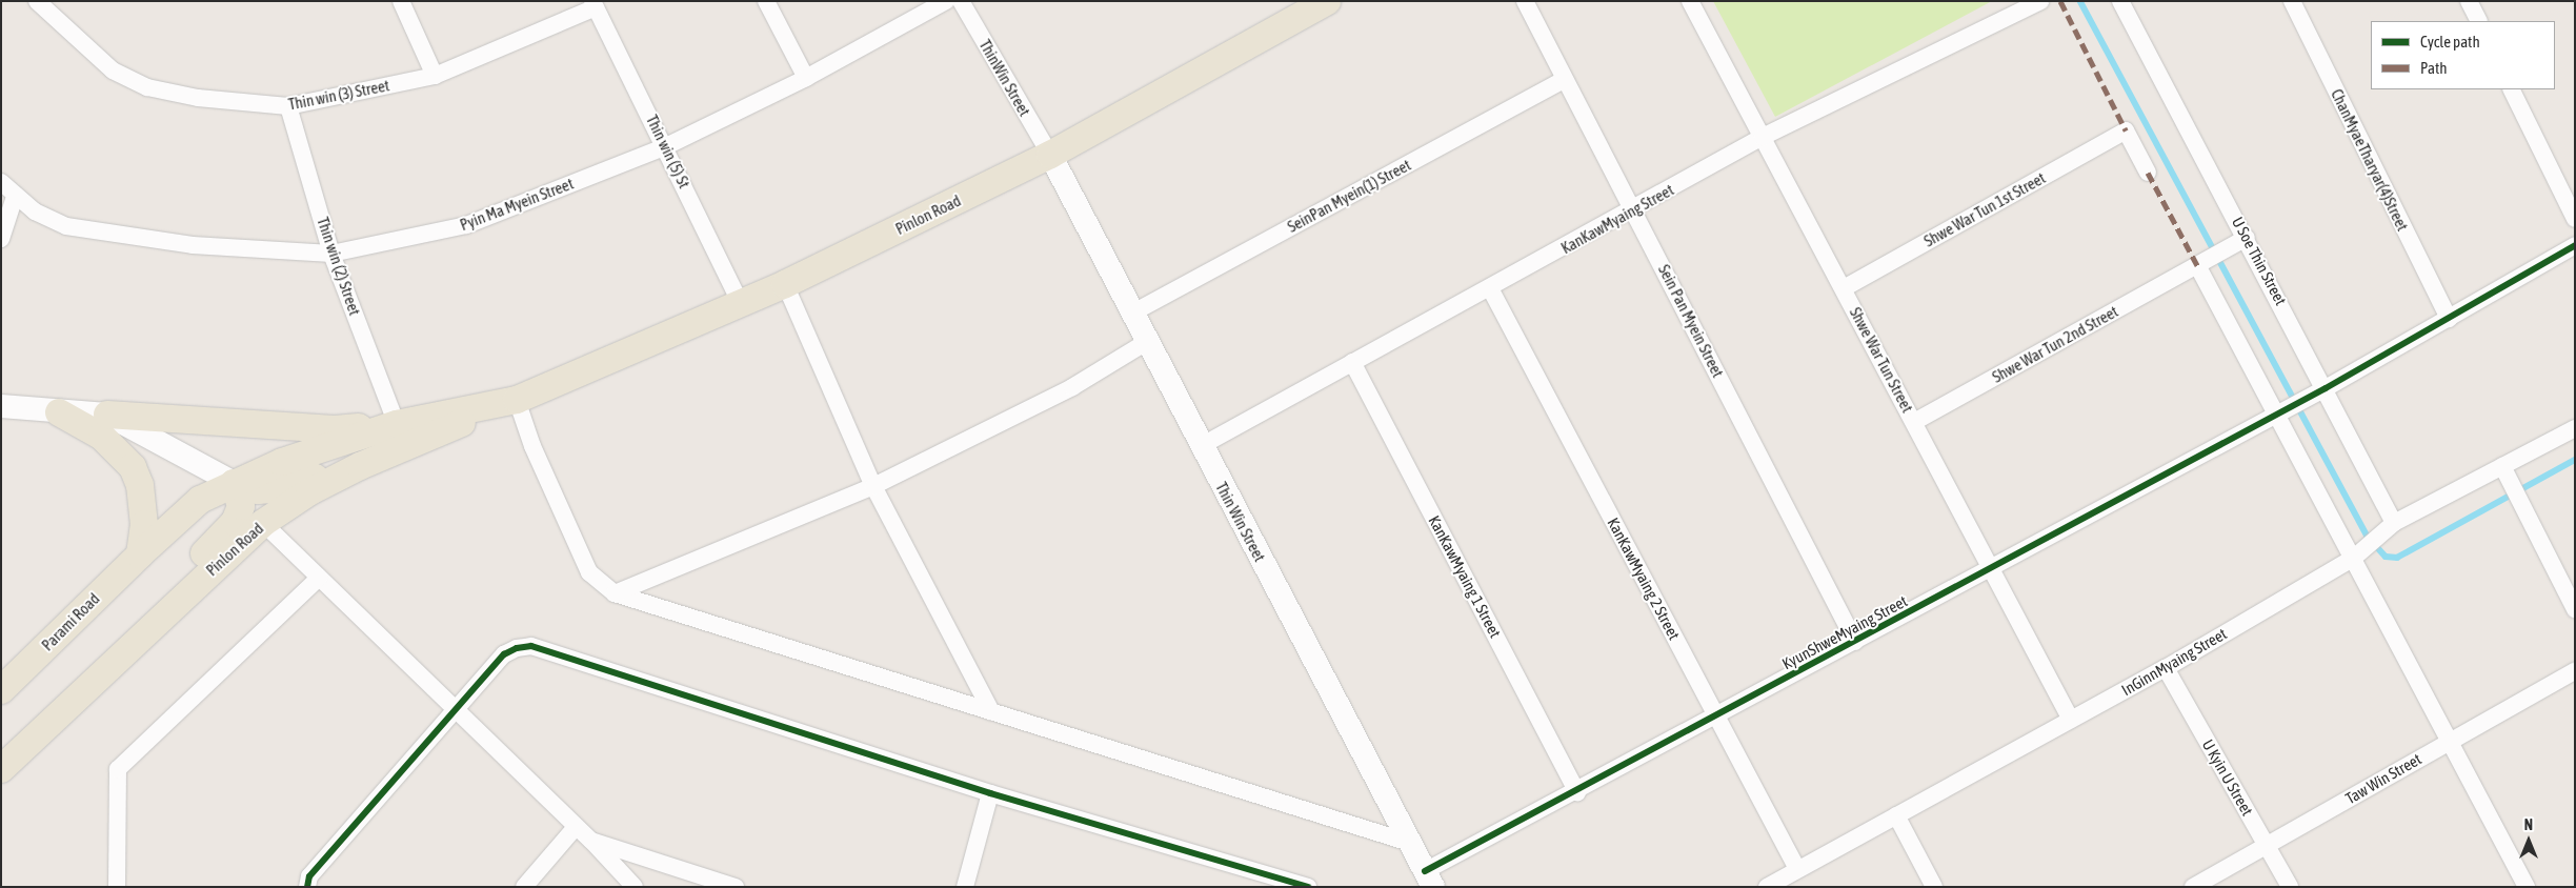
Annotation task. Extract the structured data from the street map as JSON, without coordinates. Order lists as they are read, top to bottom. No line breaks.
{"streets":{"main road":["Pinlon Road","Thin Win Street","Parami Road"],"street":["ThinWin Street","Thin win (3) Street","Thin win (5) St","ChanMyaeTharyar(4)Street","SeinPan Myein(1) Street","Pyin Ma Myein Street","Shwe War Tun 1st Street","KanKawMyaing Street","U Soe Thin Street","Thin win (2) Street","Sein Pan Myein Street","Shwe War Tun 2nd Street","Shwe War Tun Street","KanKawMyaing 1 Street","KanKawMyaing 2 Street","KyunShweMyaing Street","InGinnMyaing Street","U Kyin U Street","Taw Win Street"]},"crossings":[["ThinWin Street","Pinlon Road"],["ThinWin Street","Thin Win Street"],["Thin win (3) Street","Thin win (5) St"],["Thin win (3) Street","Thin win (2) Street"],["Thin win (5) St","Pyin Ma Myein Street"],["Thin win (5) St","Pinlon Road"],["ChanMyaeTharyar(4)Street","KyunShweMyaing Street"],["SeinPan Myein(1) Street","Sein Pan Myein Street"],["SeinPan Myein(1) Street","Thin Win Street"],["Pyin Ma Myein Street","Thin win (2) Street"],["Shwe War Tun 1st Street","Shwe War Tun Street"],["Pinlon Road","Thin win (2) Street"],["Pinlon Road","Thin Win Street"],["Pinlon Road","Parami Road"],["KanKawMyaing Street","Sein Pan Myein Street"],["KanKawMyaing Street","Shwe War Tun Street"],["KanKawMyaing Street","Thin Win Street"],["KanKawMyaing Street","KanKawMyaing 1 Street"],["KanKawMyaing Street","KanKawMyaing 2 Street"],["U Soe Thin Street","Shwe War Tun 2nd Street"],["U Soe Thin Street","KyunShweMyaing Street"],["U Soe Thin Street","InGinnMyaing Street"],["Sein Pan Myein Street","KyunShweMyaing Street"],["Shwe War Tun 2nd Street","Shwe War Tun Street"],["Shwe War Tun Street","KyunShweMyaing Street"],["Shwe War Tun Street","InGinnMyaing Street"],["Thin Win Street","KyunShweMyaing Street"],["KanKawMyaing 1 Street","KyunShweMyaing Street"],["KanKawMyaing 2 Street","KyunShweMyaing Street"],["KanKawMyaing 2 Street","InGinnMyaing Street"],["InGinnMyaing Street","U Kyin U Street"],["U Kyin U Street","Taw Win Street"]],"legend":["Cycle path","Path"],"north":"top"}
